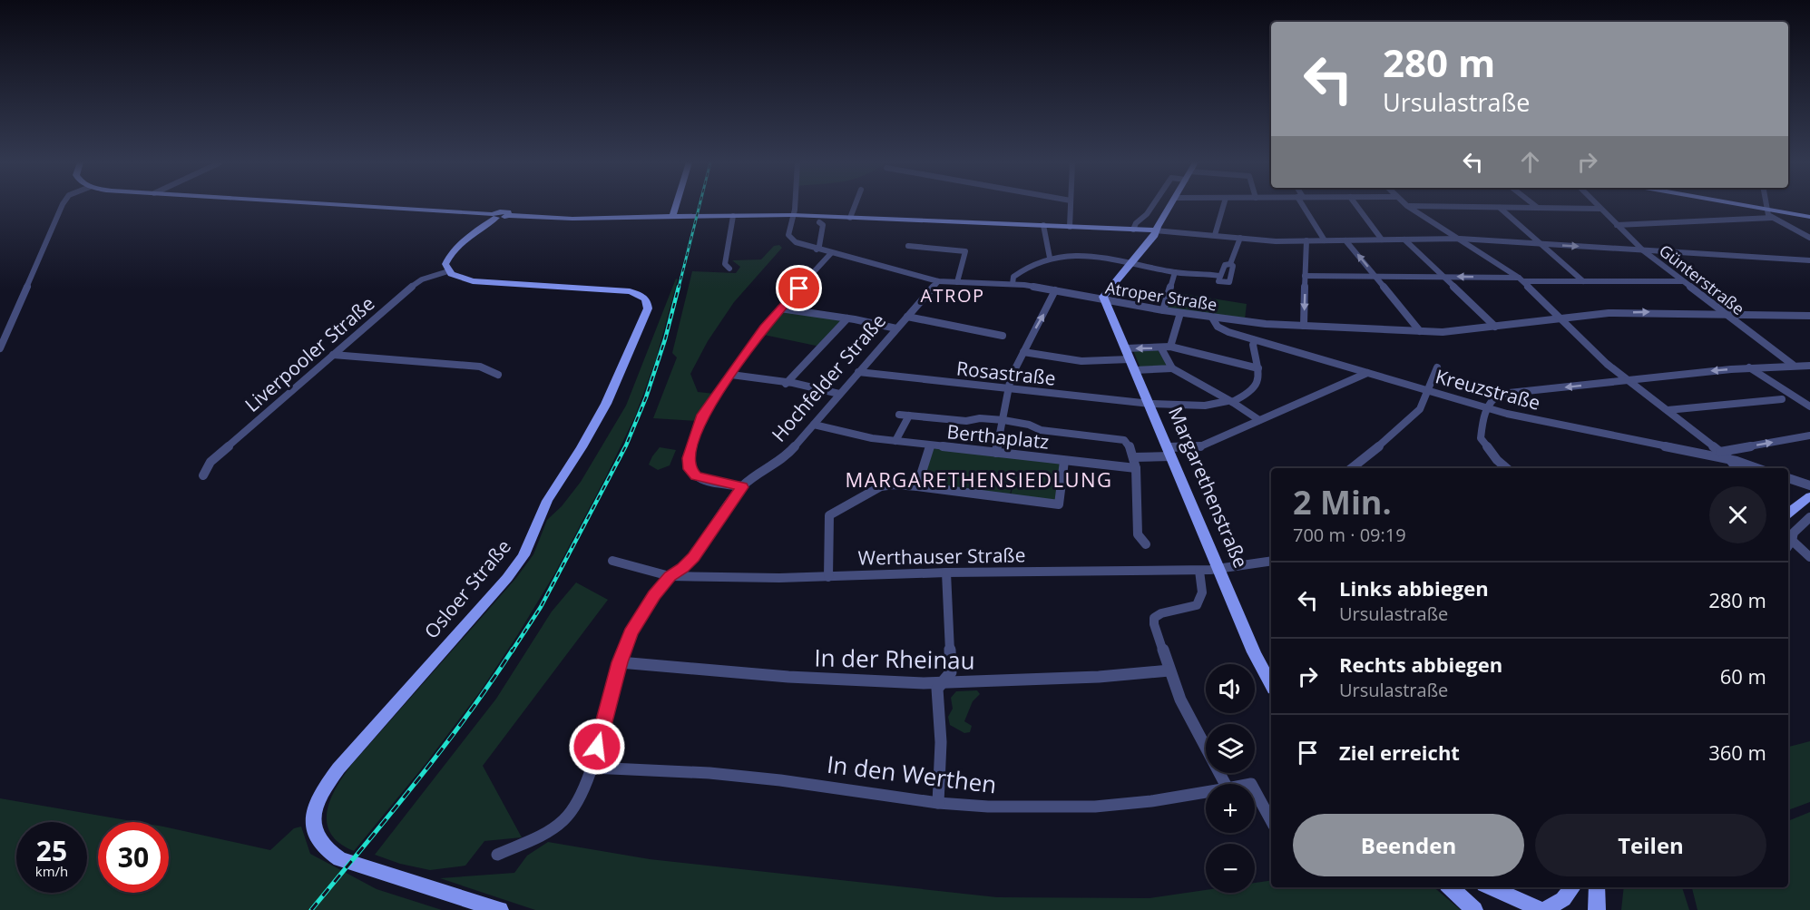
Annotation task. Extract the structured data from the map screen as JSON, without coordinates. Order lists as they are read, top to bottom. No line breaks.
{"streets":{"main road":["Margarethenstraße","Osloer Straße"],"street":["Günterstraße","Atroper Straße","Liverpooler Straße","Rosastraße","Hochfelder Straße","Kreuzstraße","Berthaplatz","Werthauser Straße","In der Rheinau","In den Werthen"]},"crossings":[["Günterstraße","Atroper Straße"],["Atroper Straße","Hochfelder Straße"],["Atroper Straße","Kreuzstraße"],["Atroper Straße","Margarethenstraße"],["Liverpooler Straße","Osloer Straße"],["Rosastraße","Hochfelder Straße"],["Rosastraße","Margarethenstraße"],["Hochfelder Straße","Werthauser Straße"],["Hochfelder Straße","In der Rheinau"],["Hochfelder Straße","In den Werthen"],["Margarethenstraße","Werthauser Straße"]],"districts":["ATROP","MARGARETHENSIEDLUNG"],"page":{"turn":["280 m","Ursulastraße"],"heading":["2 Min.","700 m · 09:19"],"list":[{"name":"Links abbiegen","note":"Ursulastraße","value":"280 m"},{"name":"Rechts abbiegen","note":"Ursulastraße","value":"60 m"},{"name":"Ziel erreicht","value":"360 m"}],"map_buttons":["+","−"],"buttons":["Beenden","Teilen"],"speed":"25 km/h","limit":"30"}}
